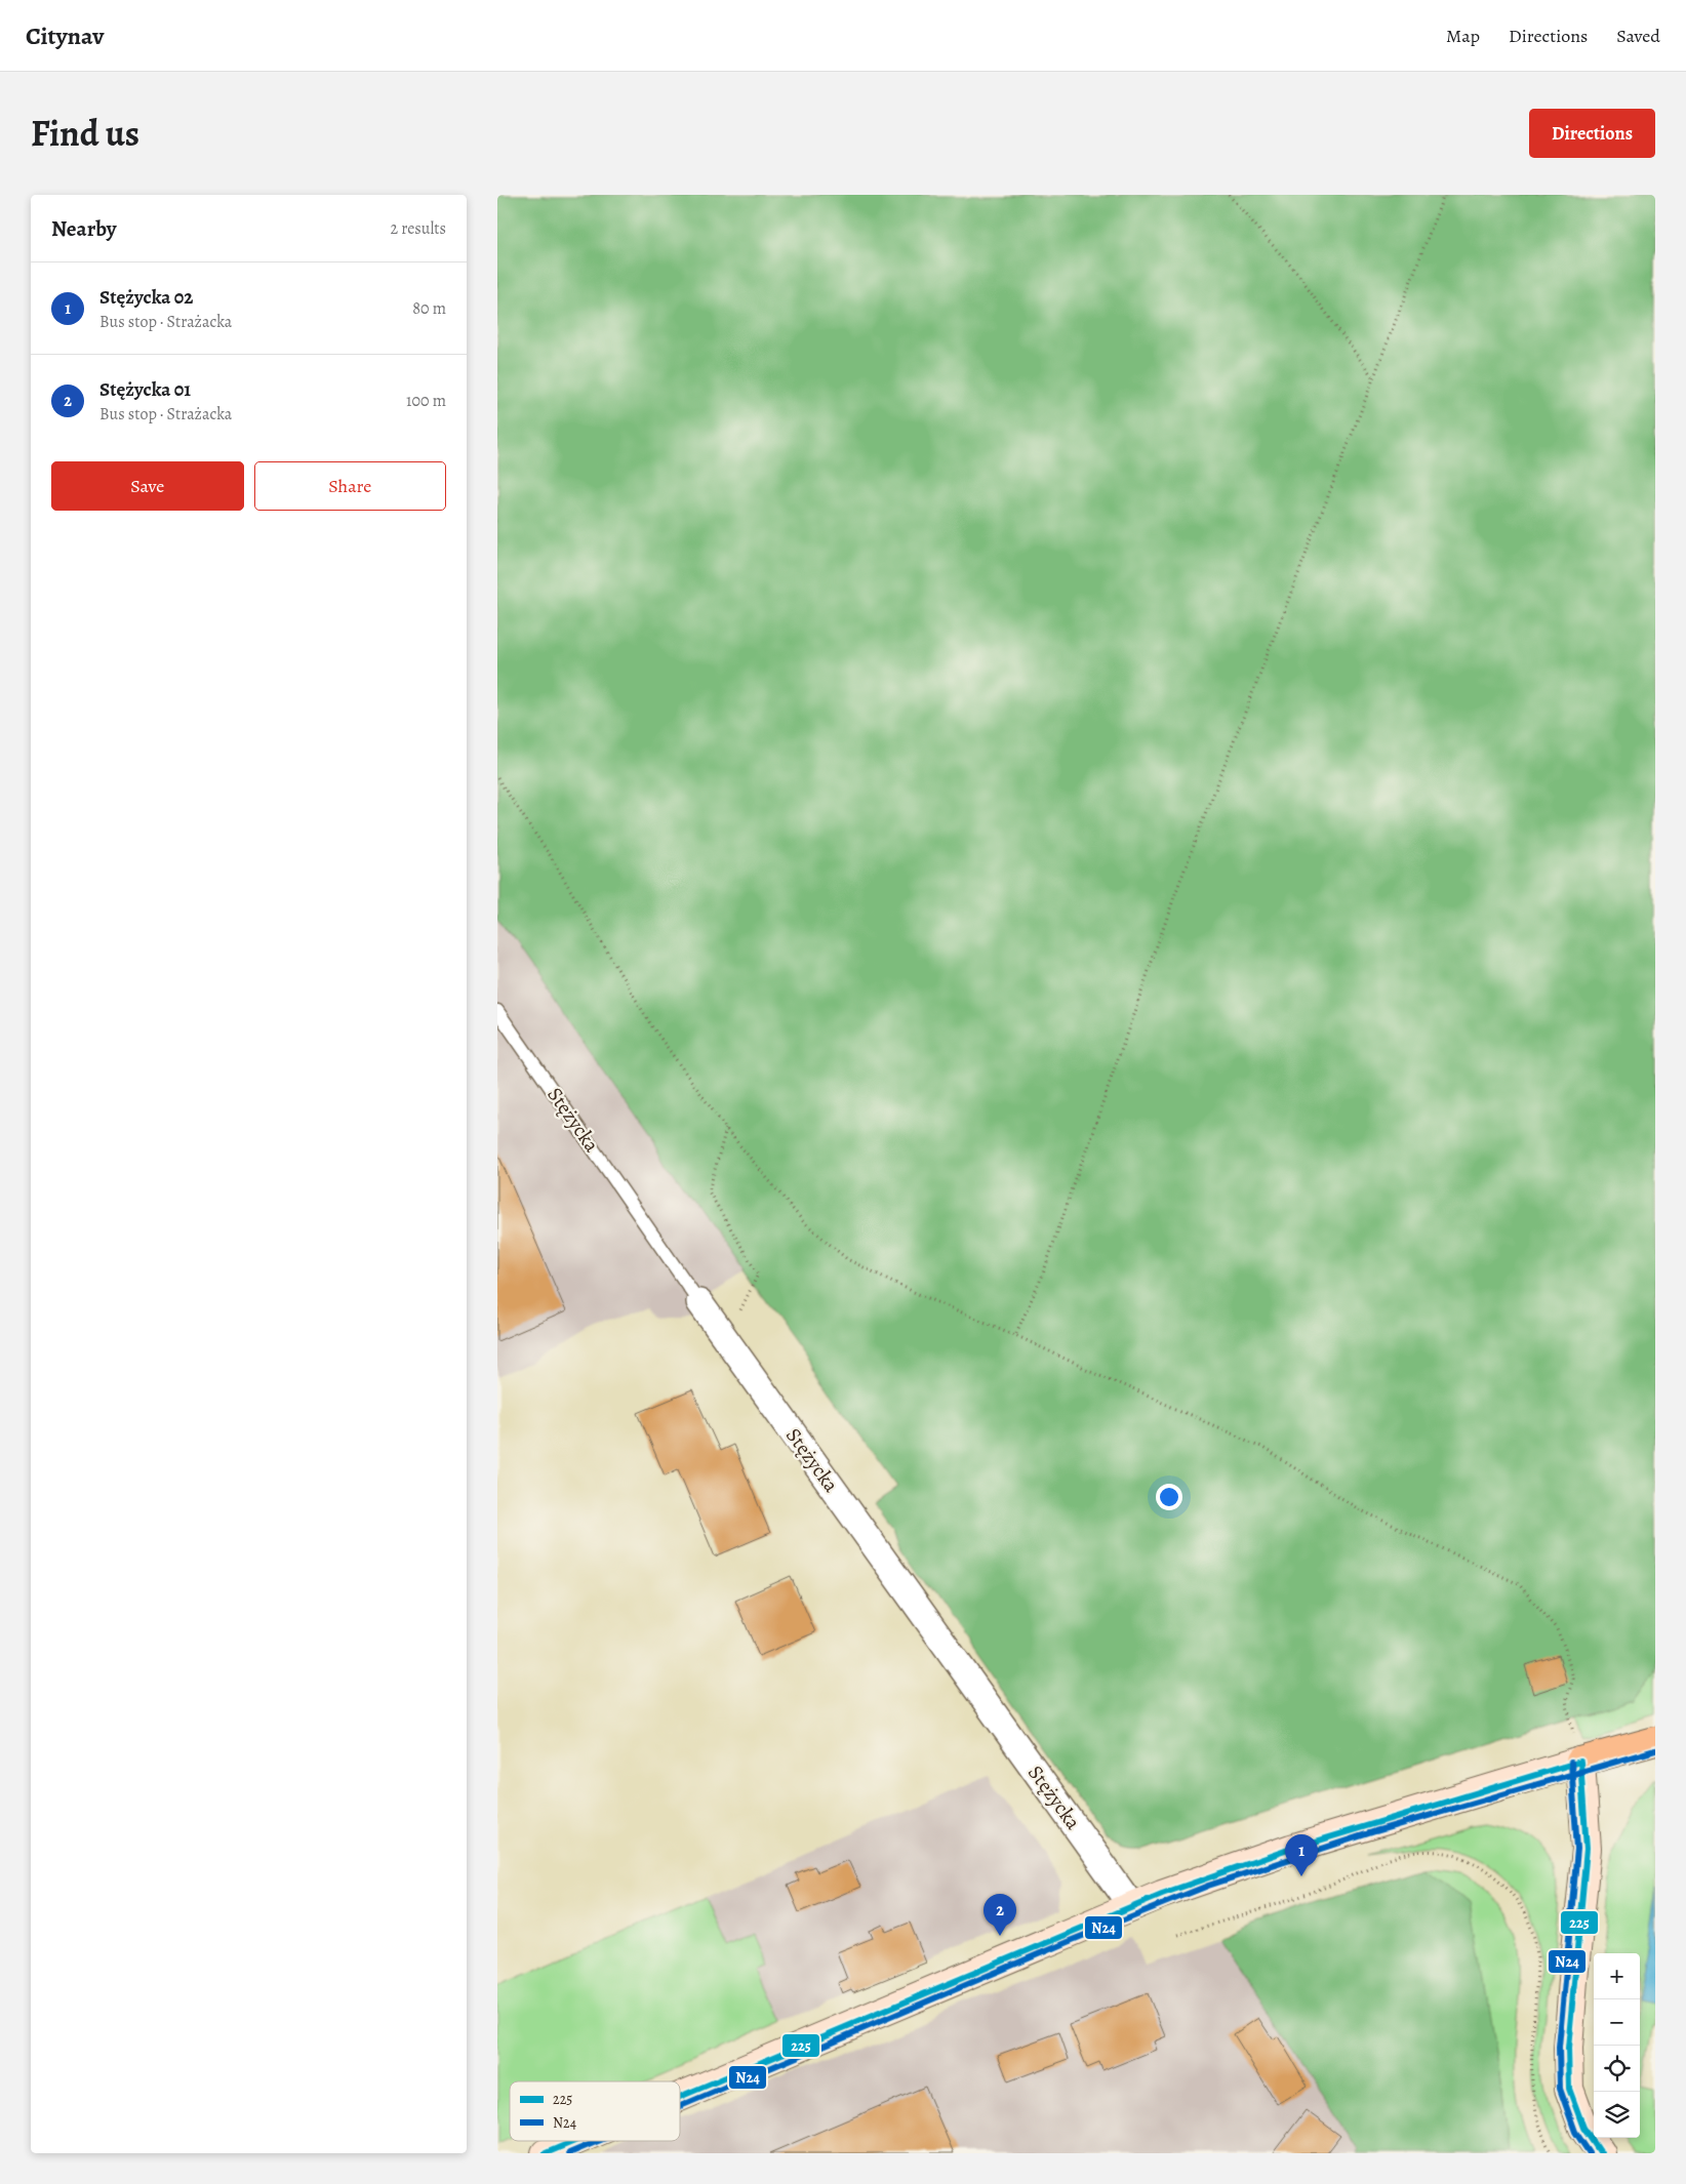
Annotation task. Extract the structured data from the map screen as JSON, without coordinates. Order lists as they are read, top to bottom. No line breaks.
{"streets":{"street":["Stężycka"]},"lines":["transit line N24","transit line 225"],"legend":["225","N24"],"page":{"header":"Citynav","nav":["Map","Directions","Saved"],"title":"Find us","buttons":["Directions",["Save","Share"]],"heading":["Nearby","2 results"],"list":[{"mark":"1","name":"Stężycka 02","note":"Bus stop · Strażacka","value":"80 m"},{"mark":"2","name":"Stężycka 01","note":"Bus stop · Strażacka","value":"100 m"}],"pins":["1","2"],"map_buttons":["+","−"]}}
